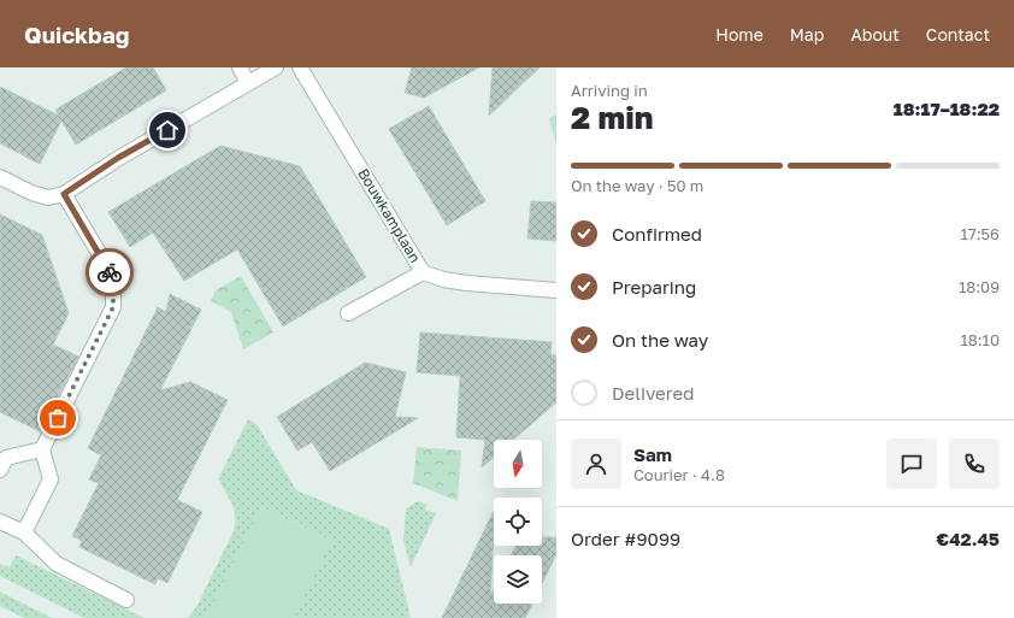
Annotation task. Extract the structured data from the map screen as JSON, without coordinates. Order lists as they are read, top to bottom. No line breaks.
{"streets":{"street":["Bouwkamplaan"]},"north":"bottom","page":{"header":"Quickbag","nav":["Home","Map","About","Contact"],"heading":["2 min","Arriving in","18:17–18:22"],"panel":["Sam","Courier · 4.8","Order #9099","€42.45"],"bar":"On the way · 50 m","list":[["Confirmed","17:56"],["Preparing","18:09"],["On the way","18:10"],"Delivered"]}}
